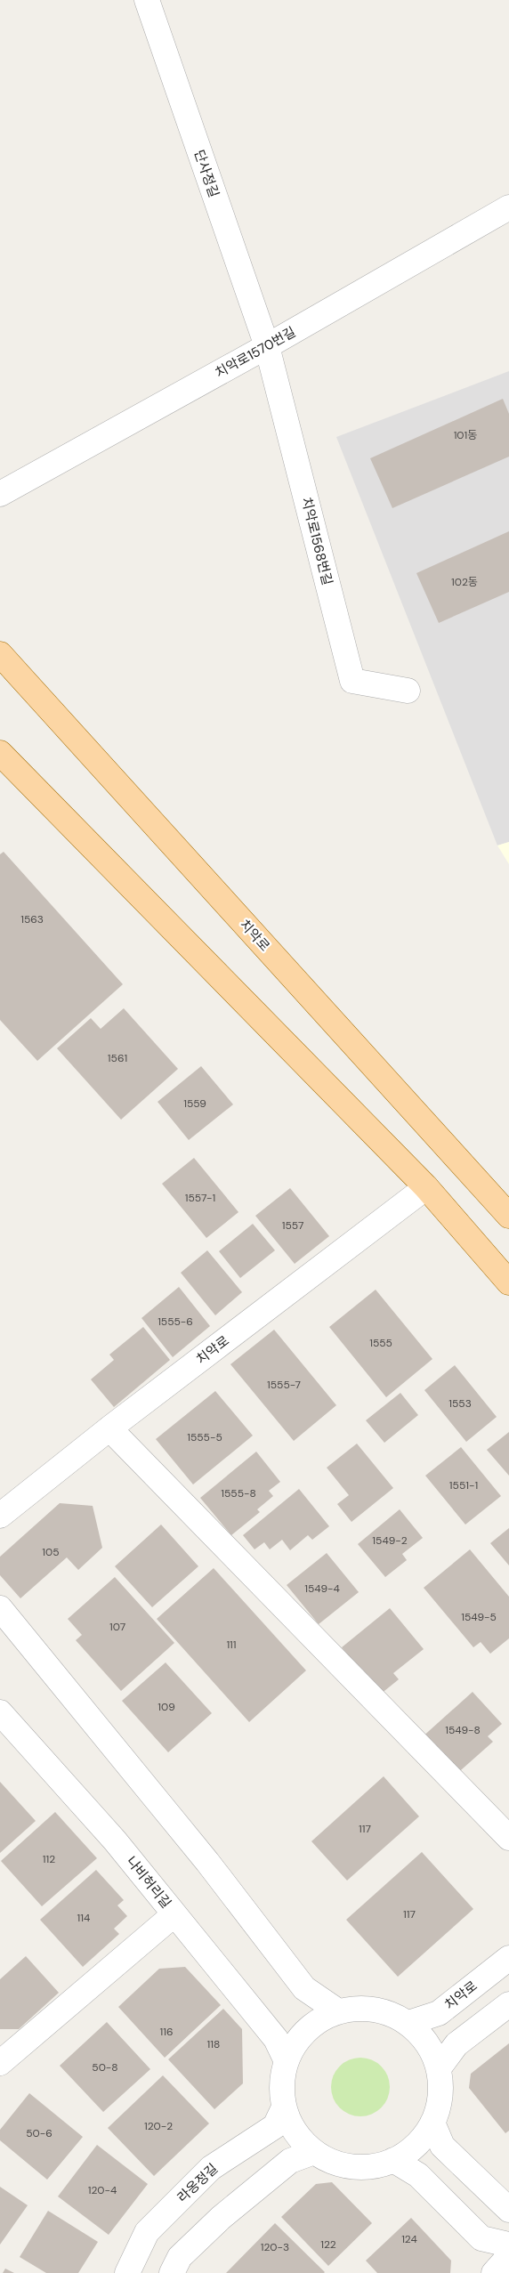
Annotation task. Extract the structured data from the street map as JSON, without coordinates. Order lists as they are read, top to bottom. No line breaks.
{"streets":{"main road":["치악로"],"street":["단사정길","치악로1570번길","치악로1568번길","나비허리길","라옹정길"]},"crossings":[["단사정길","치악로1570번길"],["단사정길","치악로1568번길"],["치악로1570번길","치악로1568번길"],["치악로","나비허리길"],["치악로","라옹정길"],["나비허리길","라옹정길"]],"house_numbers":["101동","102동","1563","1561","1559","1557-1","1557","1555-6","1555","1555-7","1553","1555-5","1551-1","1555-8","1549-2","105","1549-4","1549-5","107","111","109","1549-8","117","112","117","114","116","118","50-8","120-2","50-6","120-4","124","122","120-3"]}
